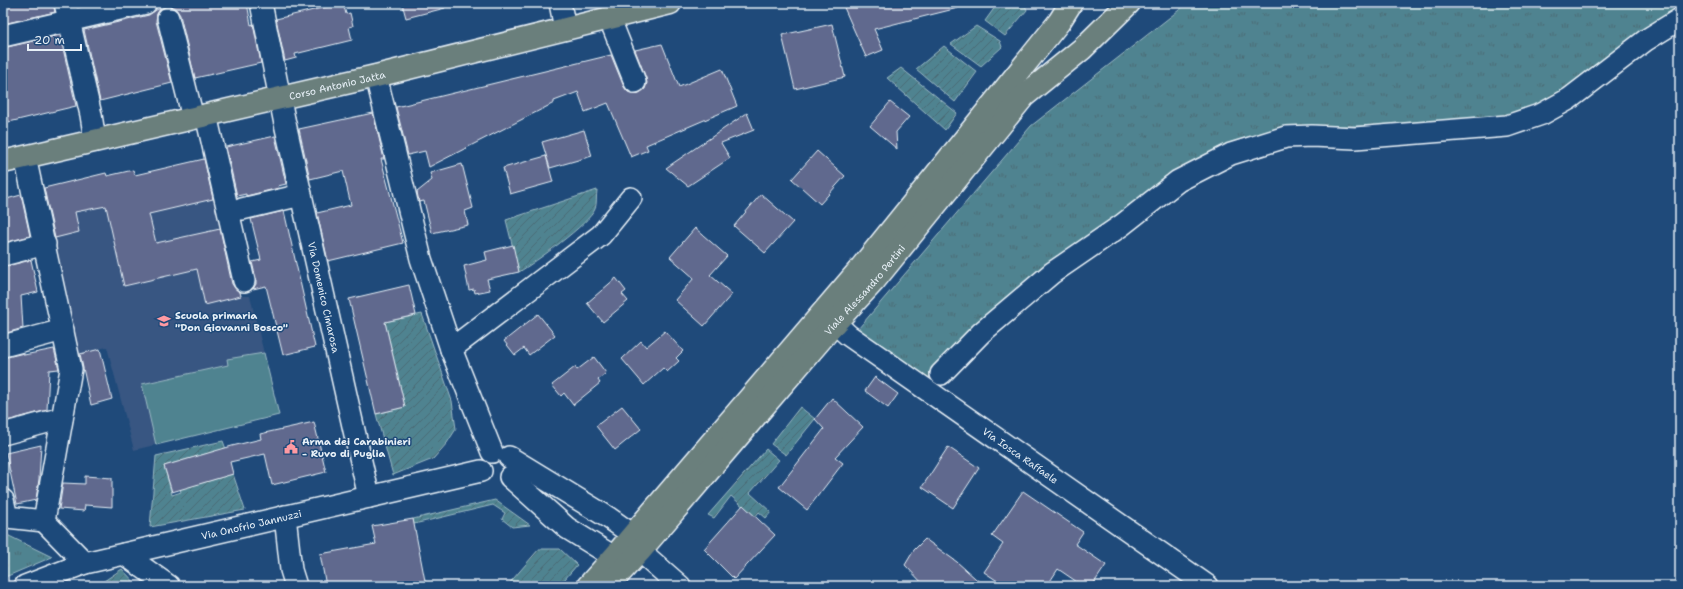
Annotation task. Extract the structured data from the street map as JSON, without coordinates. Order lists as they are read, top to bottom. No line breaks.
{"streets":{"main road":["Corso Antonio Jatta","Viale Alessandro Pertini"],"street":["Via Domenico Cimarosa","Via Iosca Raffaele","Via Onofrio Jannuzzi"]},"crossings":[["Corso Antonio Jatta","Via Domenico Cimarosa"],["Viale Alessandro Pertini","Via Iosca Raffaele"],["Via Domenico Cimarosa","Via Onofrio Jannuzzi"]],"places":{"school or university":["Scuola primaria \"Don Giovanni Bosco\""],"public building":["Arma dei Carabinieri - Ruvo di Puglia"]},"scale_bar":"20 m"}
